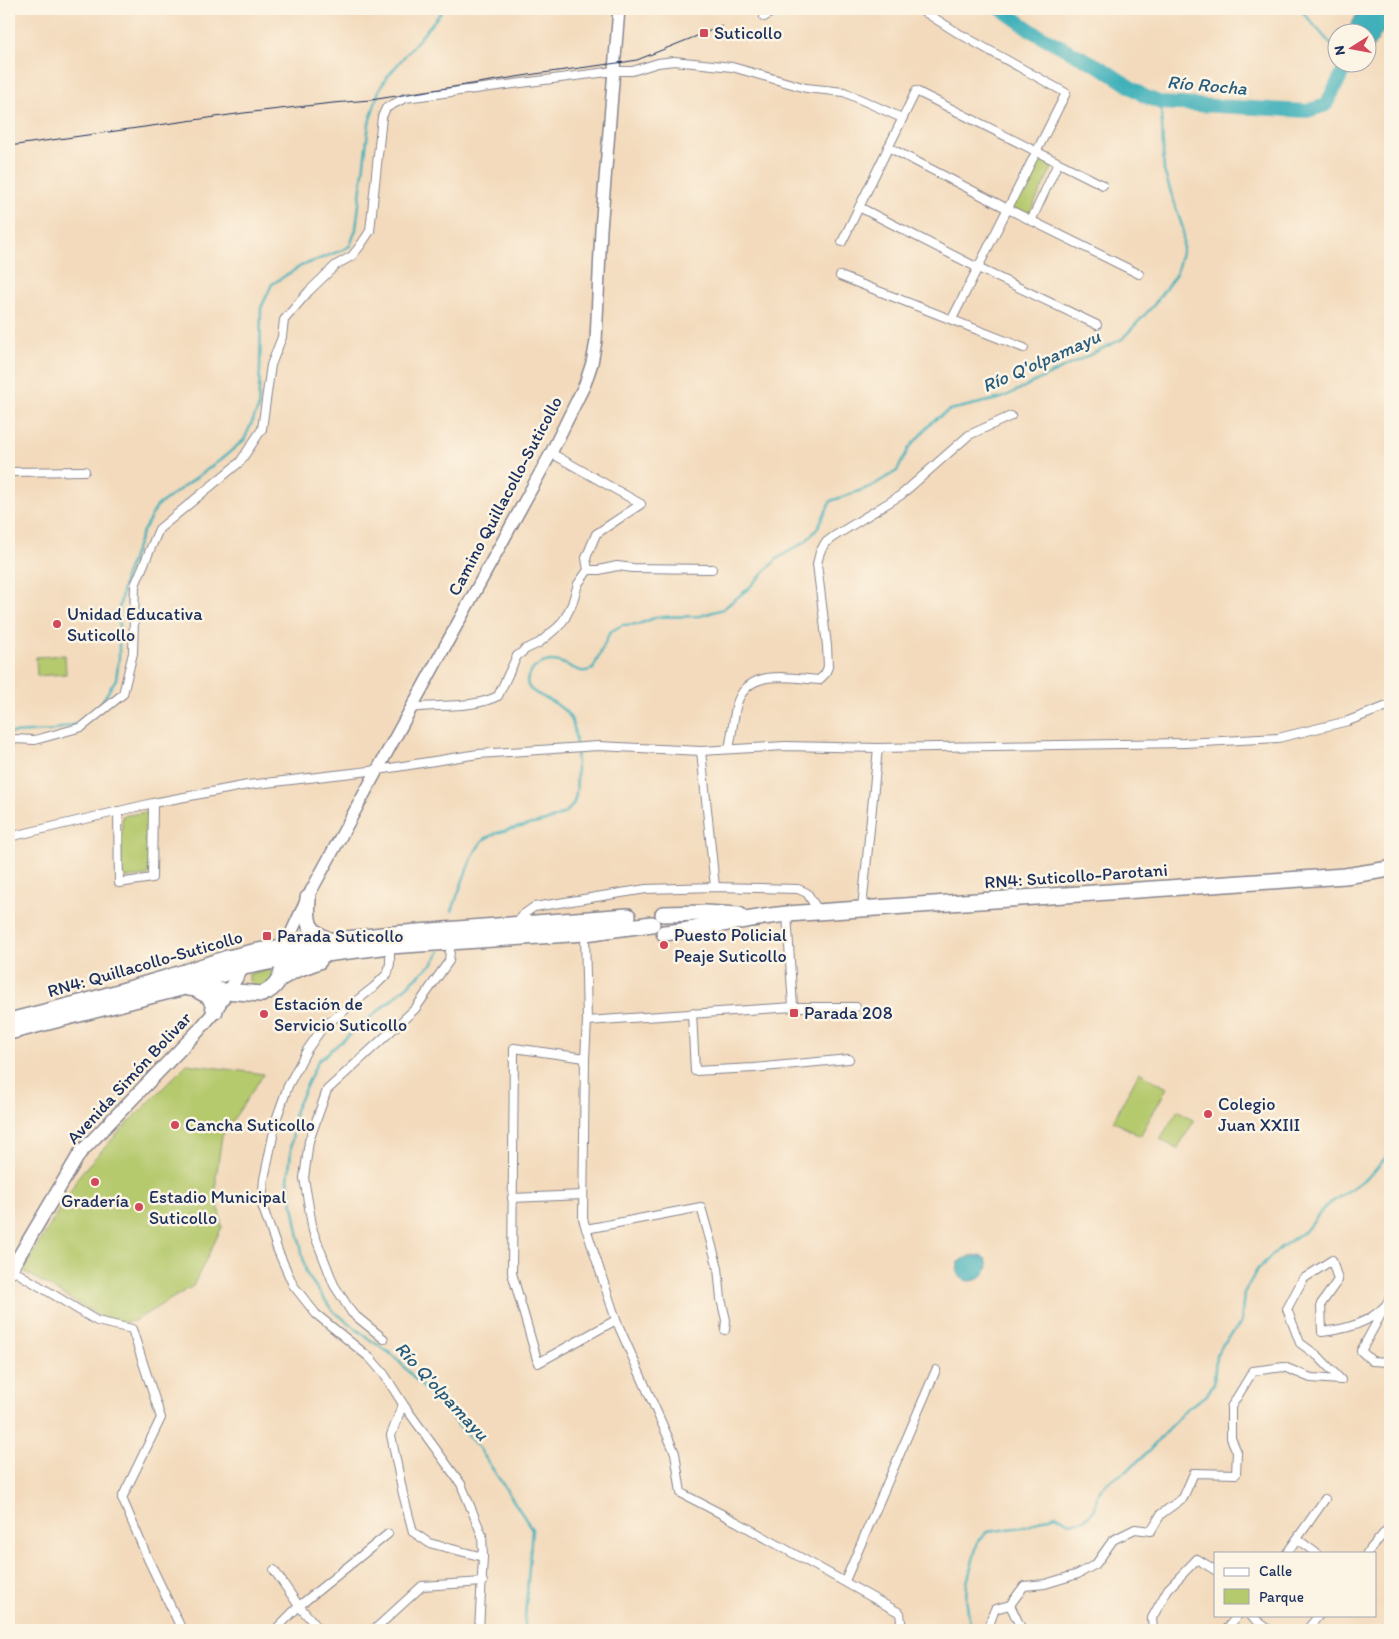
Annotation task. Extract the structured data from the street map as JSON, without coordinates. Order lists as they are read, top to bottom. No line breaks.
{"streets":{"highway":["RN4: Suticollo-Parotani","RN4: Quillacollo-Suticollo"],"main road":["Camino Quillacollo-Suticollo","Avenida Simón Bolivar"]},"crossings":[["Camino Quillacollo-Suticollo","RN4: Quillacollo-Suticollo"],["RN4: Suticollo-Parotani","RN4: Quillacollo-Suticollo"],["RN4: Quillacollo-Suticollo","Avenida Simón Bolivar"]],"water":["Río Rocha","Río Q'olpamayu"],"places":{"transit":["Suticollo","Parada Suticollo","Parada 208"],"other":["Unidad Educativa Suticollo","Puesto Policial Peaje Suticollo","Estación de Servicio Suticollo","Colegio Juan XXIII","Cancha Suticollo","Gradería","Estadio Municipal Suticollo"]},"legend":["Calle","Parque"],"north":"left"}
